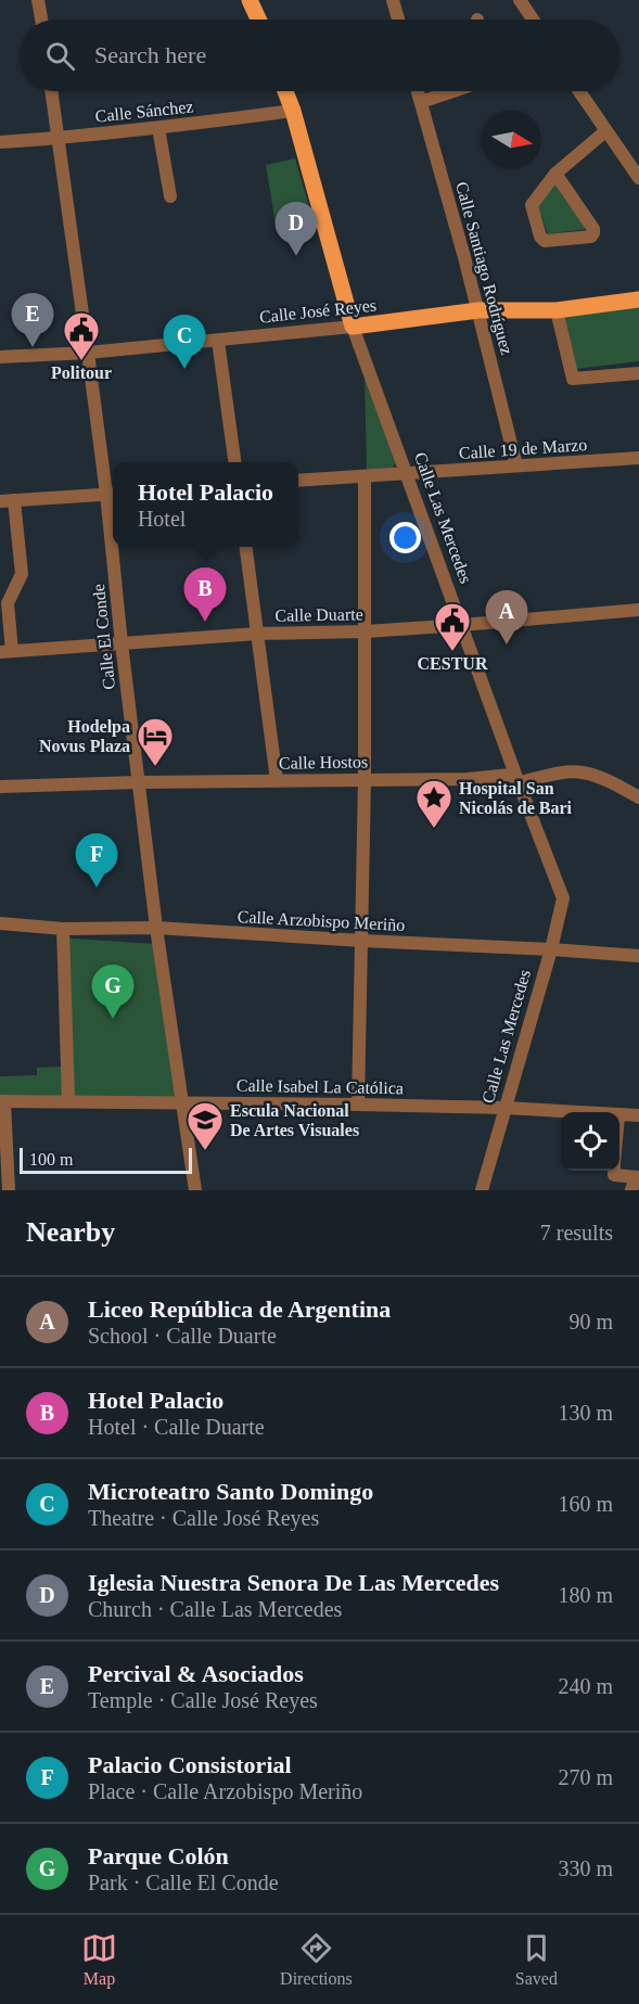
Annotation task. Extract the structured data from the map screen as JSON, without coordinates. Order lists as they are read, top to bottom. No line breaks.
{"streets":{"main road":["Calle José Reyes","Calle Las Mercedes"],"street":["Calle Sánchez","Calle Santiago Rodríguez","Calle 19 de Marzo","Calle Duarte","Calle El Conde","Calle Hostos","Calle Arzobispo Meriño","Calle Isabel La Católica"]},"crossings":[["Calle Sánchez","Calle Las Mercedes"],["Calle Sánchez","Calle El Conde"],["Calle Santiago Rodríguez","Calle José Reyes"],["Calle Santiago Rodríguez","Calle 19 de Marzo"],["Calle José Reyes","Calle Las Mercedes"],["Calle José Reyes","Calle El Conde"],["Calle 19 de Marzo","Calle Las Mercedes"],["Calle Las Mercedes","Calle Duarte"],["Calle Las Mercedes","Calle Hostos"],["Calle Las Mercedes","Calle Arzobispo Meriño"],["Calle Las Mercedes","Calle Isabel La Católica"],["Calle Duarte","Calle El Conde"],["Calle El Conde","Calle Hostos"],["Calle El Conde","Calle Arzobispo Meriño"],["Calle El Conde","Calle Isabel La Católica"]],"places":{"public building":["Politour","CESTUR"],"hotel":["Hodelpa Novus Plaza"],"place":["Hospital San Nicolás de Bari"],"school or university":["Escula Nacional De Artes Visuales"]},"scale_bar":"100 m","north":"right","page":{"search":"Search here","pins":["D","E","C","B","A","F","G"],"popup":["Hotel Palacio","Hotel"],"scale":"100 m","heading":["Nearby","7 results"],"list":[{"mark":"A","name":"Liceo República de Argentina","note":"School · Calle Duarte","value":"90 m"},{"mark":"B","name":"Hotel Palacio","note":"Hotel · Calle Duarte","value":"130 m"},{"mark":"C","name":"Microteatro Santo Domingo","note":"Theatre · Calle José Reyes","value":"160 m"},{"mark":"D","name":"Iglesia Nuestra Senora De Las Mercedes","note":"Church · Calle Las Mercedes","value":"180 m"},{"mark":"E","name":"Percival & Asociados","note":"Temple · Calle José Reyes","value":"240 m"},{"mark":"F","name":"Palacio Consistorial","note":"Place · Calle Arzobispo Meriño","value":"270 m"},{"mark":"G","name":"Parque Colón","note":"Park · Calle El Conde","value":"330 m"}],"nav":["Map","Directions","Saved"]}}
